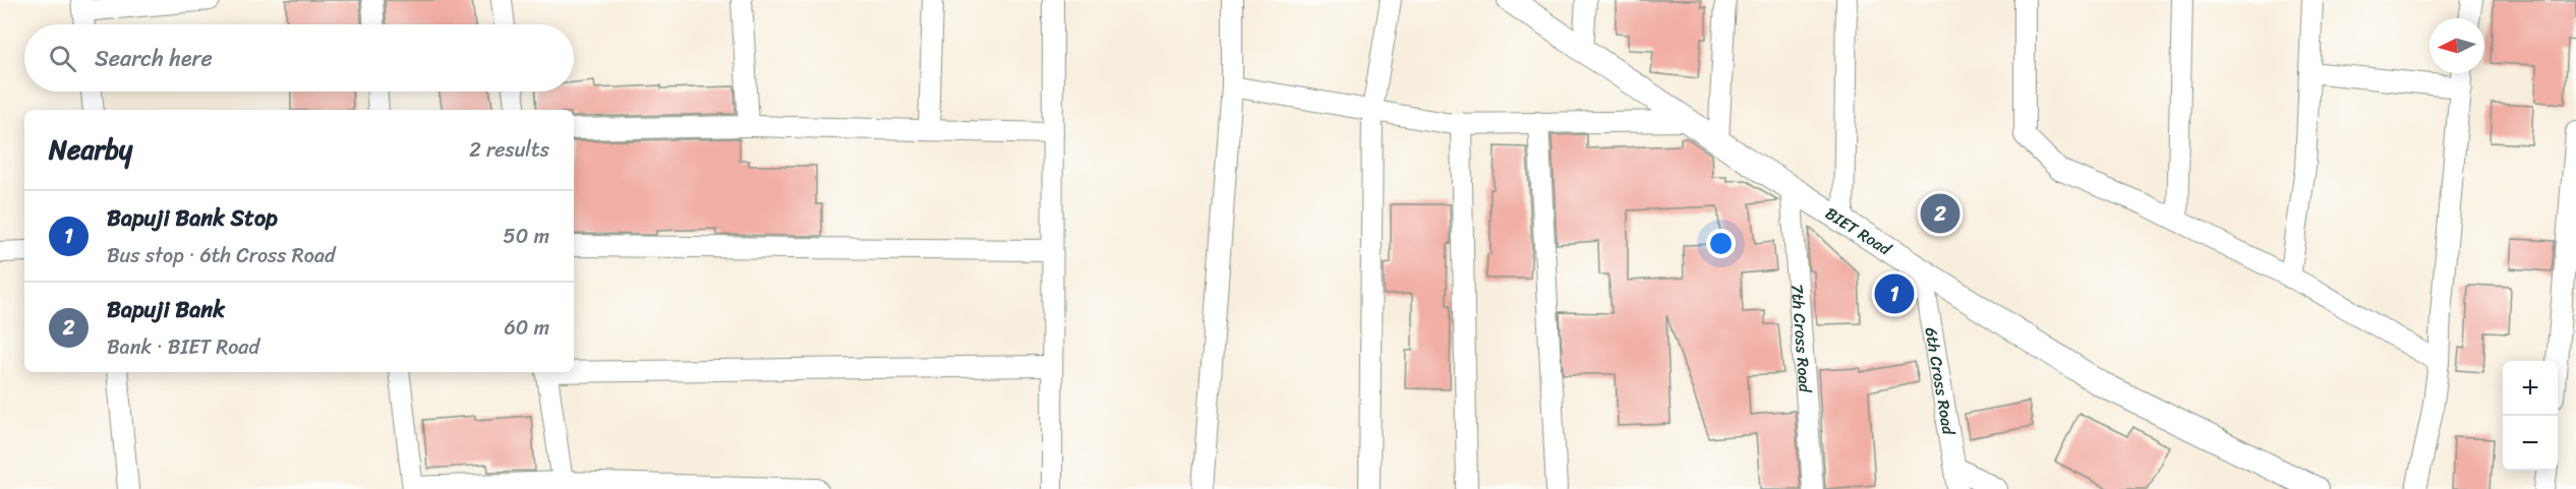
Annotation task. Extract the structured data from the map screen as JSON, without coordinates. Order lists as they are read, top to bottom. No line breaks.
{"streets":{"street":["BIET Road","7th Cross Road","6th Cross Road"]},"crossings":[["BIET Road","7th Cross Road"],["BIET Road","6th Cross Road"]],"north":"left","page":{"search":"Search here","heading":["Nearby","2 results"],"list":[{"mark":"1","name":"Bapuji Bank Stop","note":"Bus stop · 6th Cross Road","value":"50 m"},{"mark":"2","name":"Bapuji Bank","note":"Bank · BIET Road","value":"60 m"}],"pins":["2","1"],"map_buttons":["+","−"]}}
